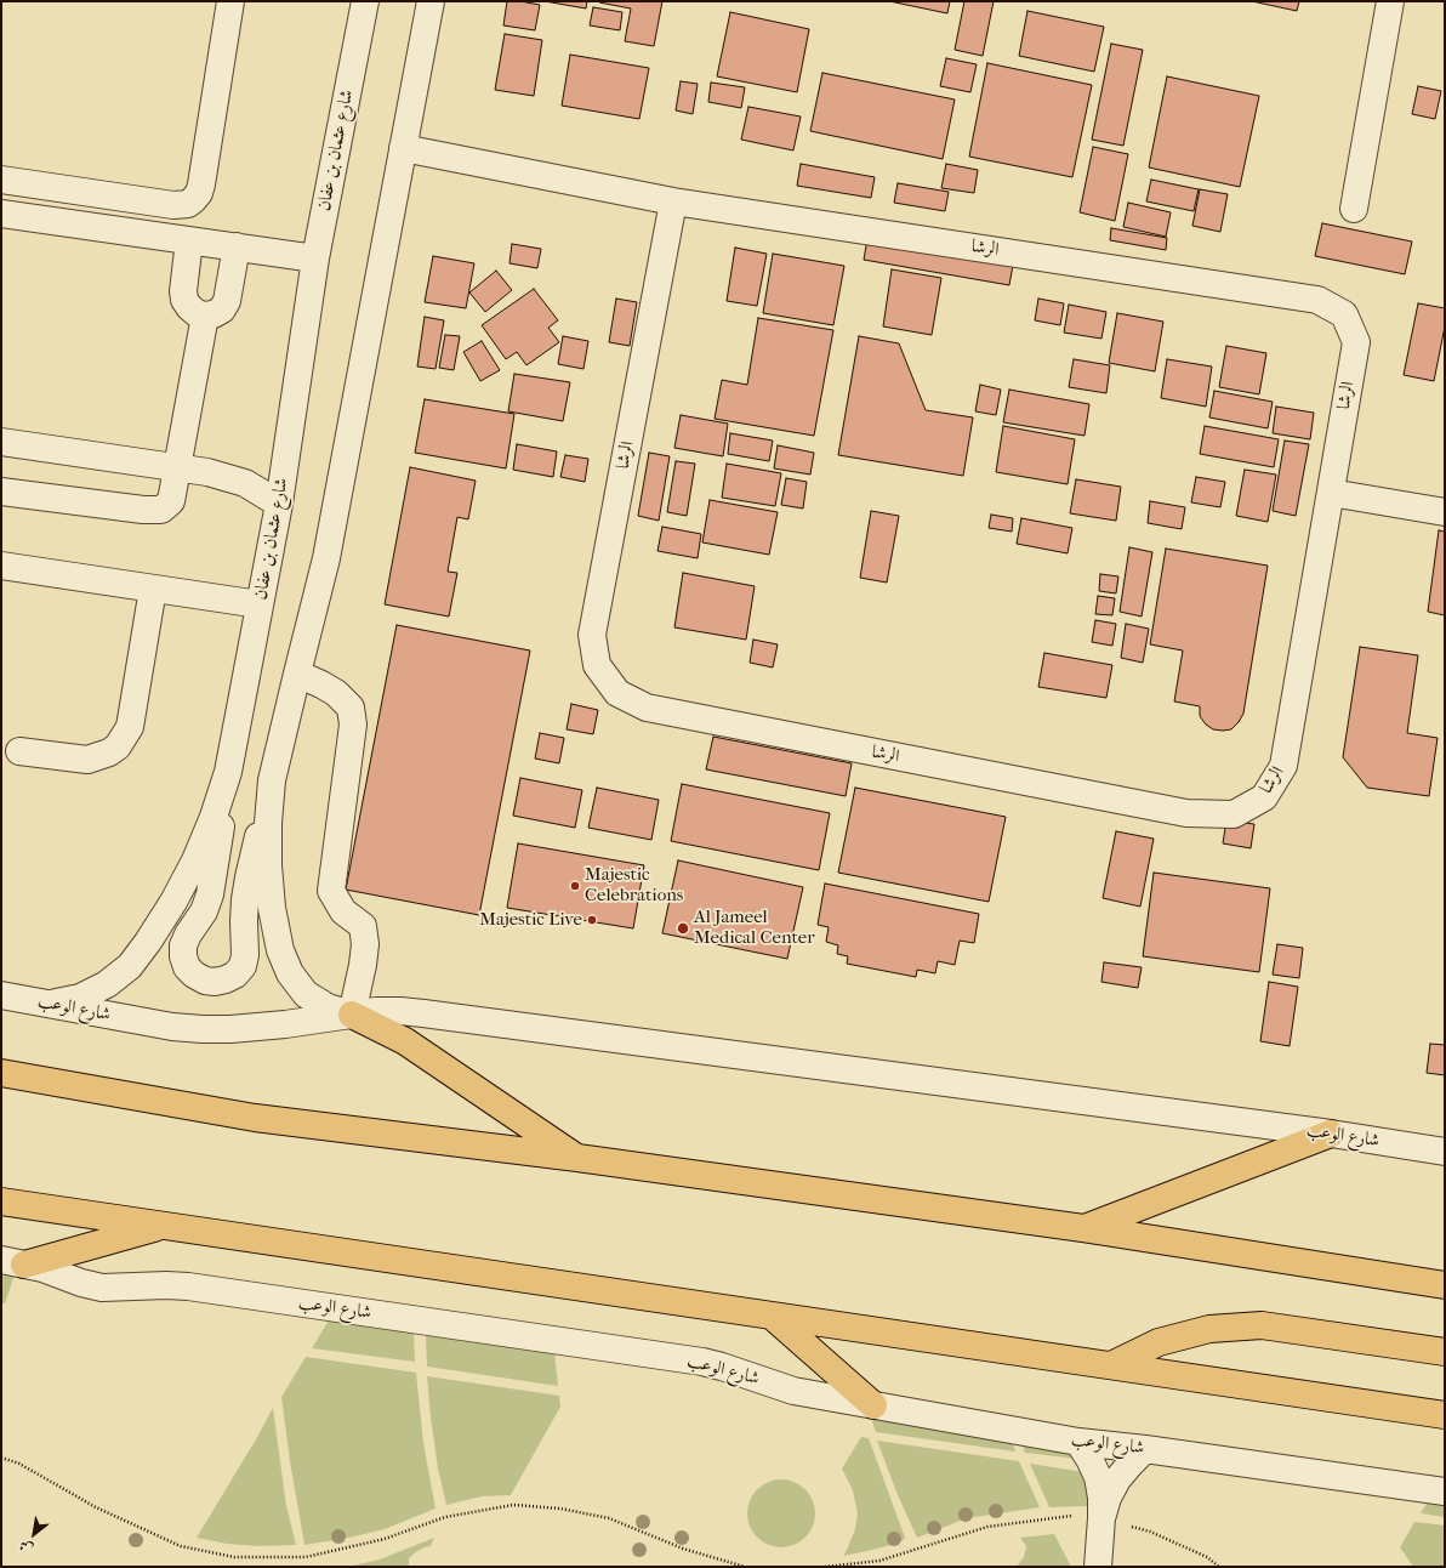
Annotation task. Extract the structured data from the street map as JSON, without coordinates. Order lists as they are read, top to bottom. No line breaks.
{"streets":{"street":["شارع عثمان بن عفان","الرشا","شارع الوعب"]},"crossings":[["شارع عثمان بن عفان","شارع الوعب"]],"places":["Majestic Celebrations","Majestic Live","Al Jameel Medical Center"],"north":"bottom left"}
